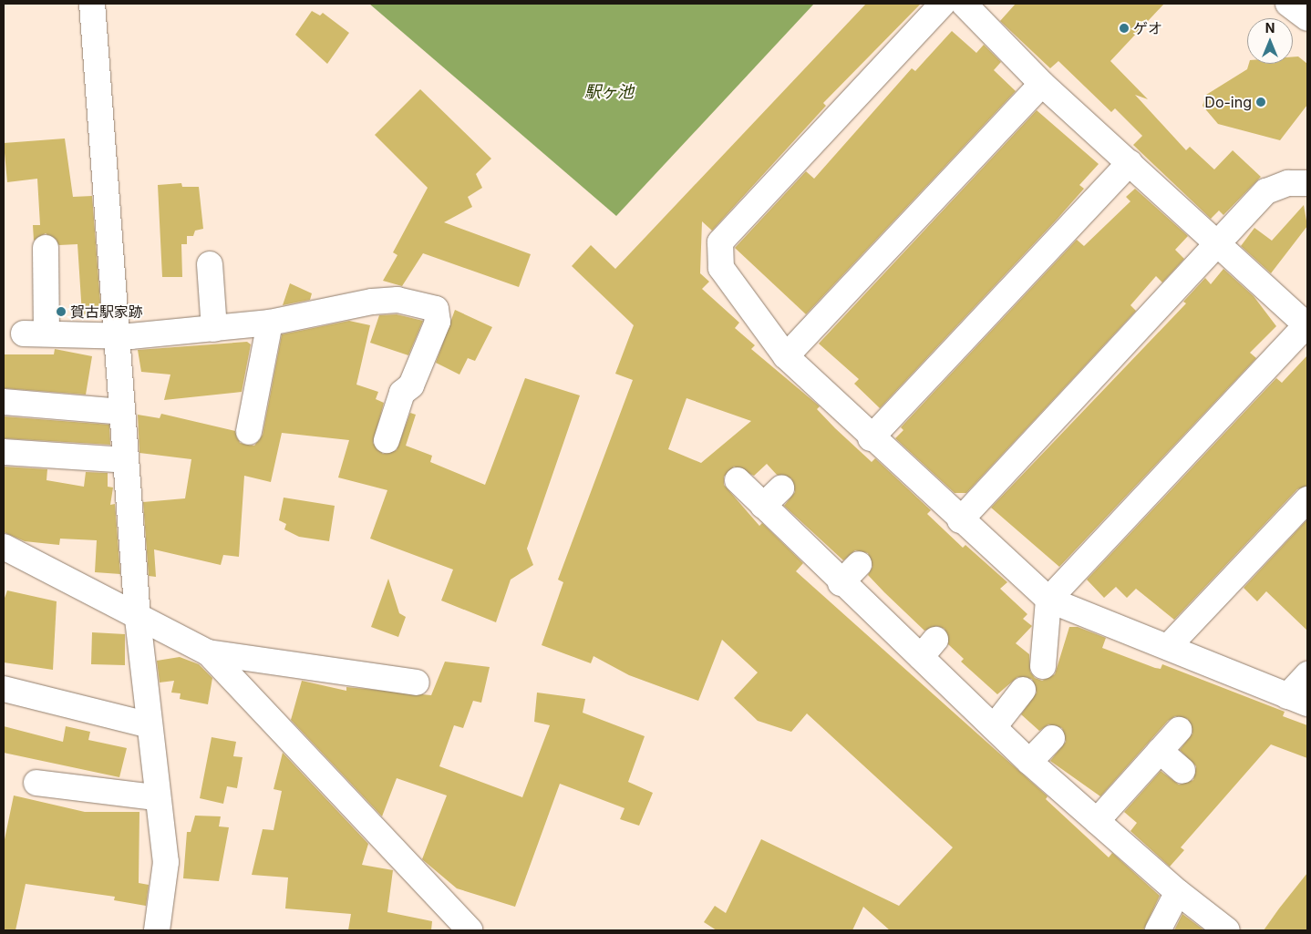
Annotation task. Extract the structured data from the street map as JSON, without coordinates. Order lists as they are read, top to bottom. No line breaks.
{"water":["駅ヶ池"],"places":["ゲオ","Do-ing","賀古駅家跡"],"north":"top"}
